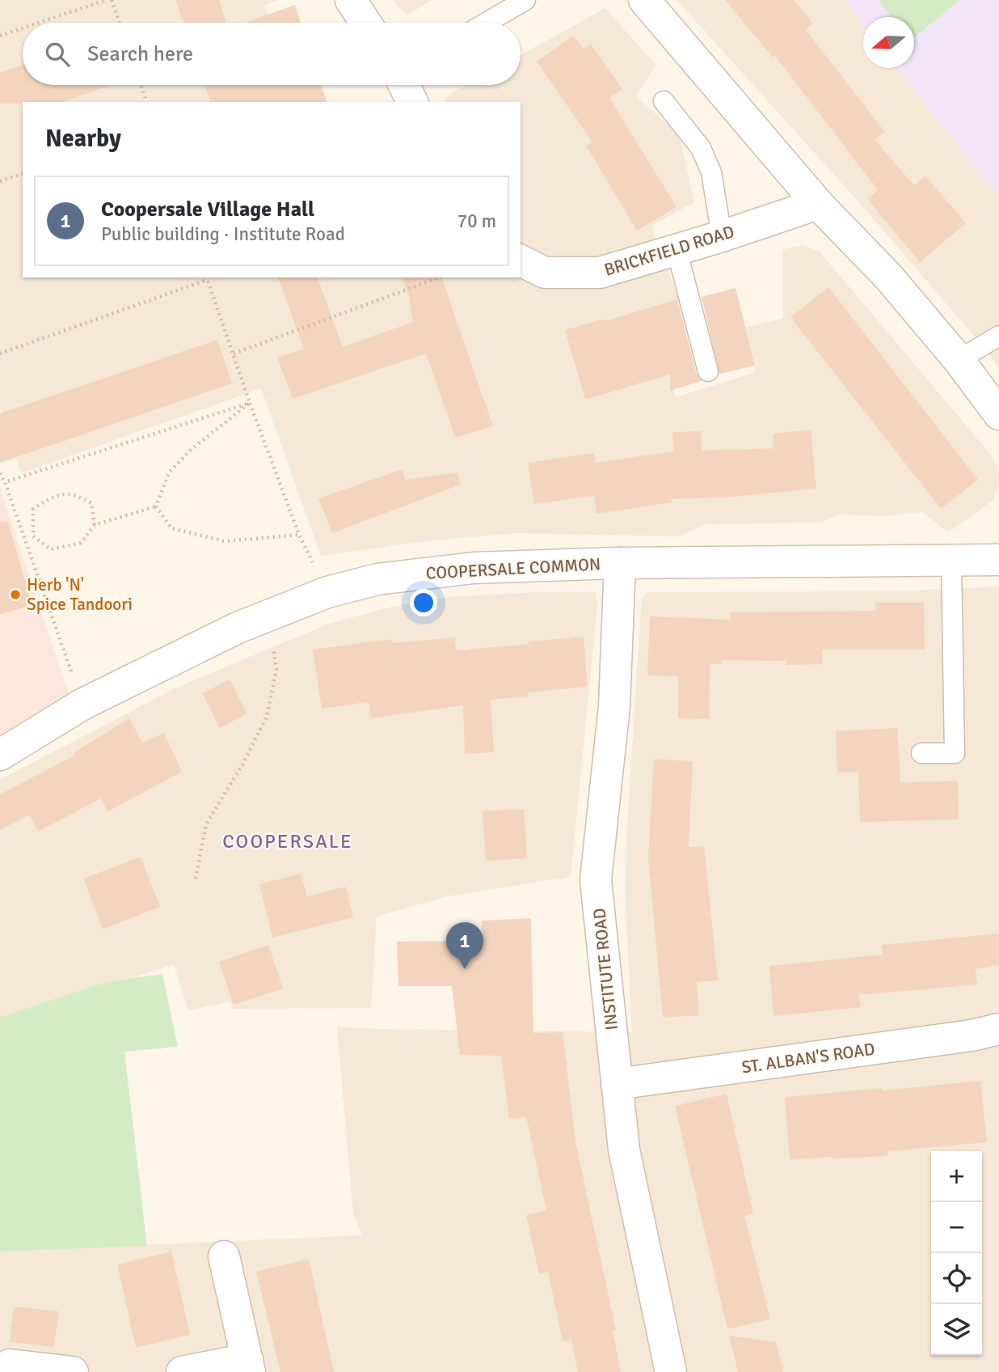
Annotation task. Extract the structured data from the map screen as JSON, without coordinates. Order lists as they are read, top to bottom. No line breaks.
{"streets":{"street":["BRICKFIELD ROAD","COOPERSALE COMMON","INSTITUTE ROAD","ST. ALBAN'S ROAD"]},"crossings":[["COOPERSALE COMMON","INSTITUTE ROAD"],["INSTITUTE ROAD","ST. ALBAN'S ROAD"]],"districts":["COOPERSALE"],"places":["Herb 'N' Spice Tandoori"],"north":"left","page":{"search":"Search here","heading":"Nearby","list":[{"mark":"1","name":"Coopersale Village Hall","note":"Public building · Institute Road","value":"70 m"}],"pins":"1","map_buttons":["+","−"]}}
